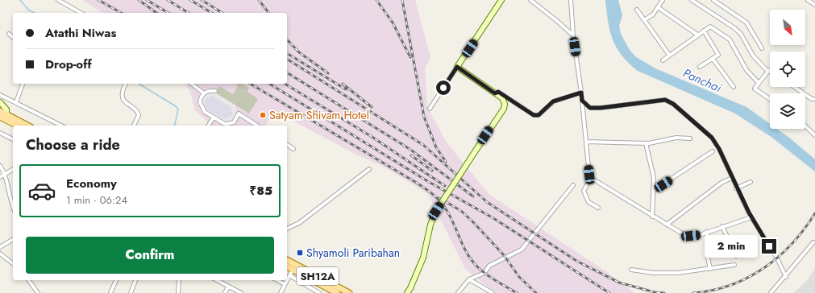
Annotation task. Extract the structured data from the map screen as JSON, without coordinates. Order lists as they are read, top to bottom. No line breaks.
{"streets":{"main road":["SH12A"]},"water":["Panchai"],"places":{"other":["Satyam Shivam Hotel"],"transit":["Shyamoli Paribahan"]},"north":"bottom right","page":{"banner":["Atathi Niwas","Drop-off"],"heading":"Choose a ride","list":[{"name":"Economy","note":"1 min · 06:24","value":"₹85"}],"buttons":"Confirm","bubble":"2 min"}}
